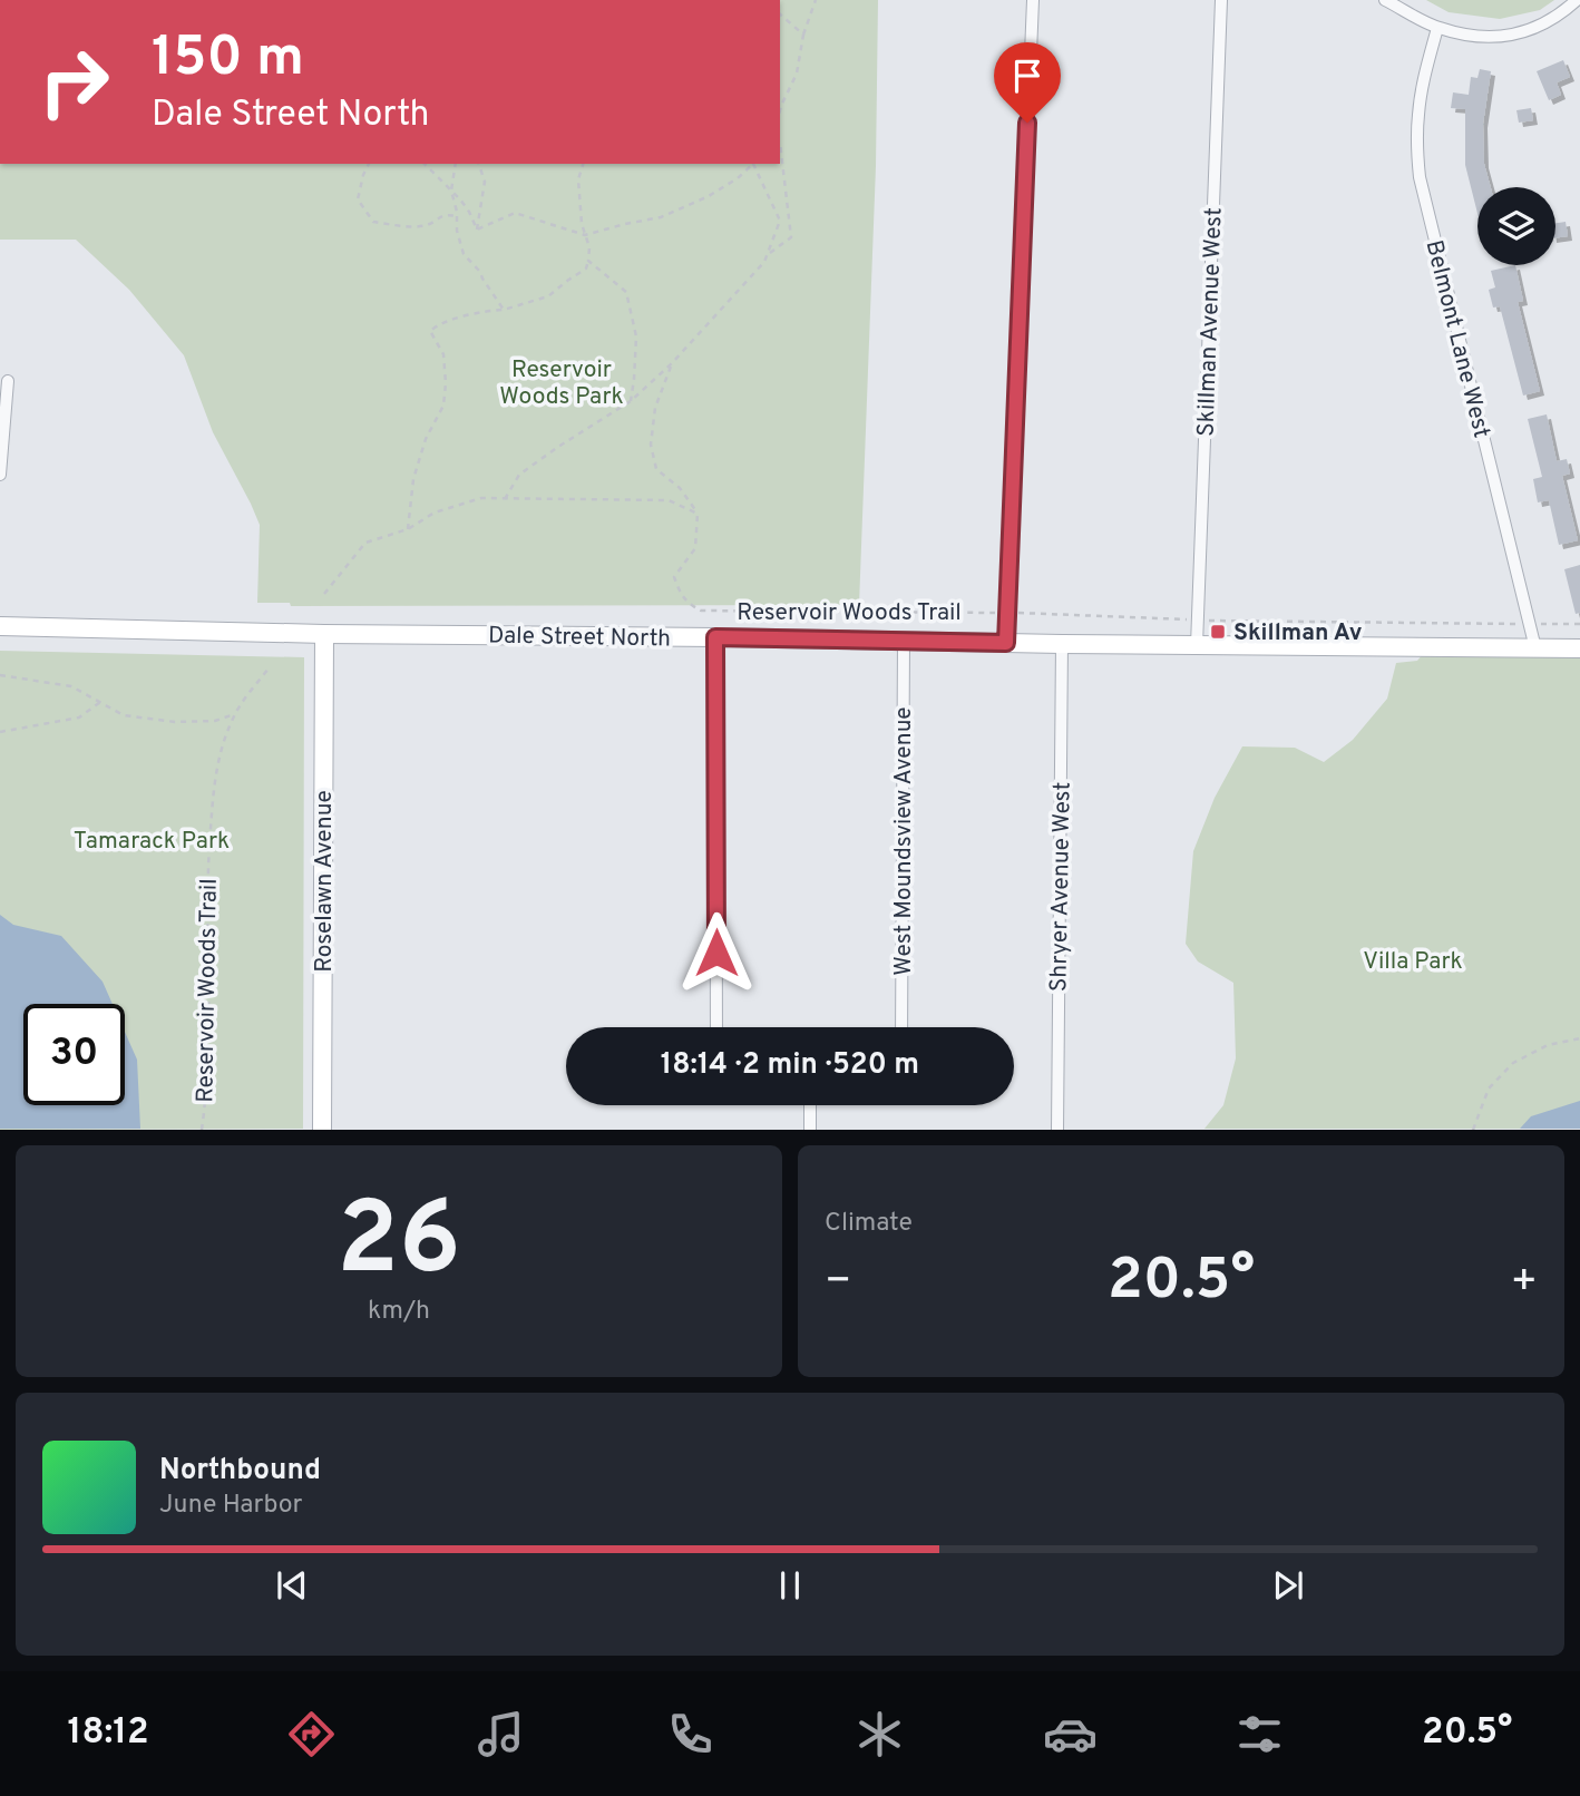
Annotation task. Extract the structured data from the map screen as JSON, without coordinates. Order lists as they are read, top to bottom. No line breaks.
{"streets":{"main road":["Dale Street North","Roselawn Avenue"],"street":["Skillman Avenue West","Belmont Lane West","West Moundsview Avenue","Shryer Avenue West"],"path":["Reservoir Woods Trail"]},"crossings":[["Skillman Avenue West","Reservoir Woods Trail"],["Skillman Avenue West","Dale Street North"],["Belmont Lane West","Reservoir Woods Trail"],["Belmont Lane West","Dale Street North"],["Dale Street North","West Moundsview Avenue"],["Dale Street North","Roselawn Avenue"],["Dale Street North","Shryer Avenue West"]],"parks":["Reservoir Woods Park","Tamarack Park","Villa Park"],"places":{"transit":["Skillman Av"]},"page":{"turn":["150 m","Dale Street North"],"limit":"30","trip":"18:14 · 2 min · 520 m","tile":[["26","km/h"],"Climate"],"heat":["−","20.5°","+"],"song":["Northbound","June Harbor"],"tabs":["18:12","20.5°"]}}
